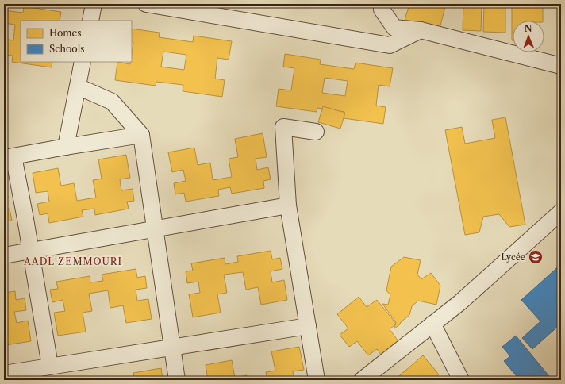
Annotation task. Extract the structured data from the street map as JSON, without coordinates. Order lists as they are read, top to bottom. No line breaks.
{"districts":["AADL ZEMMOURI"],"places":{"school or university":["Lycée"]},"legend":["Homes","Schools"],"north":"top"}
